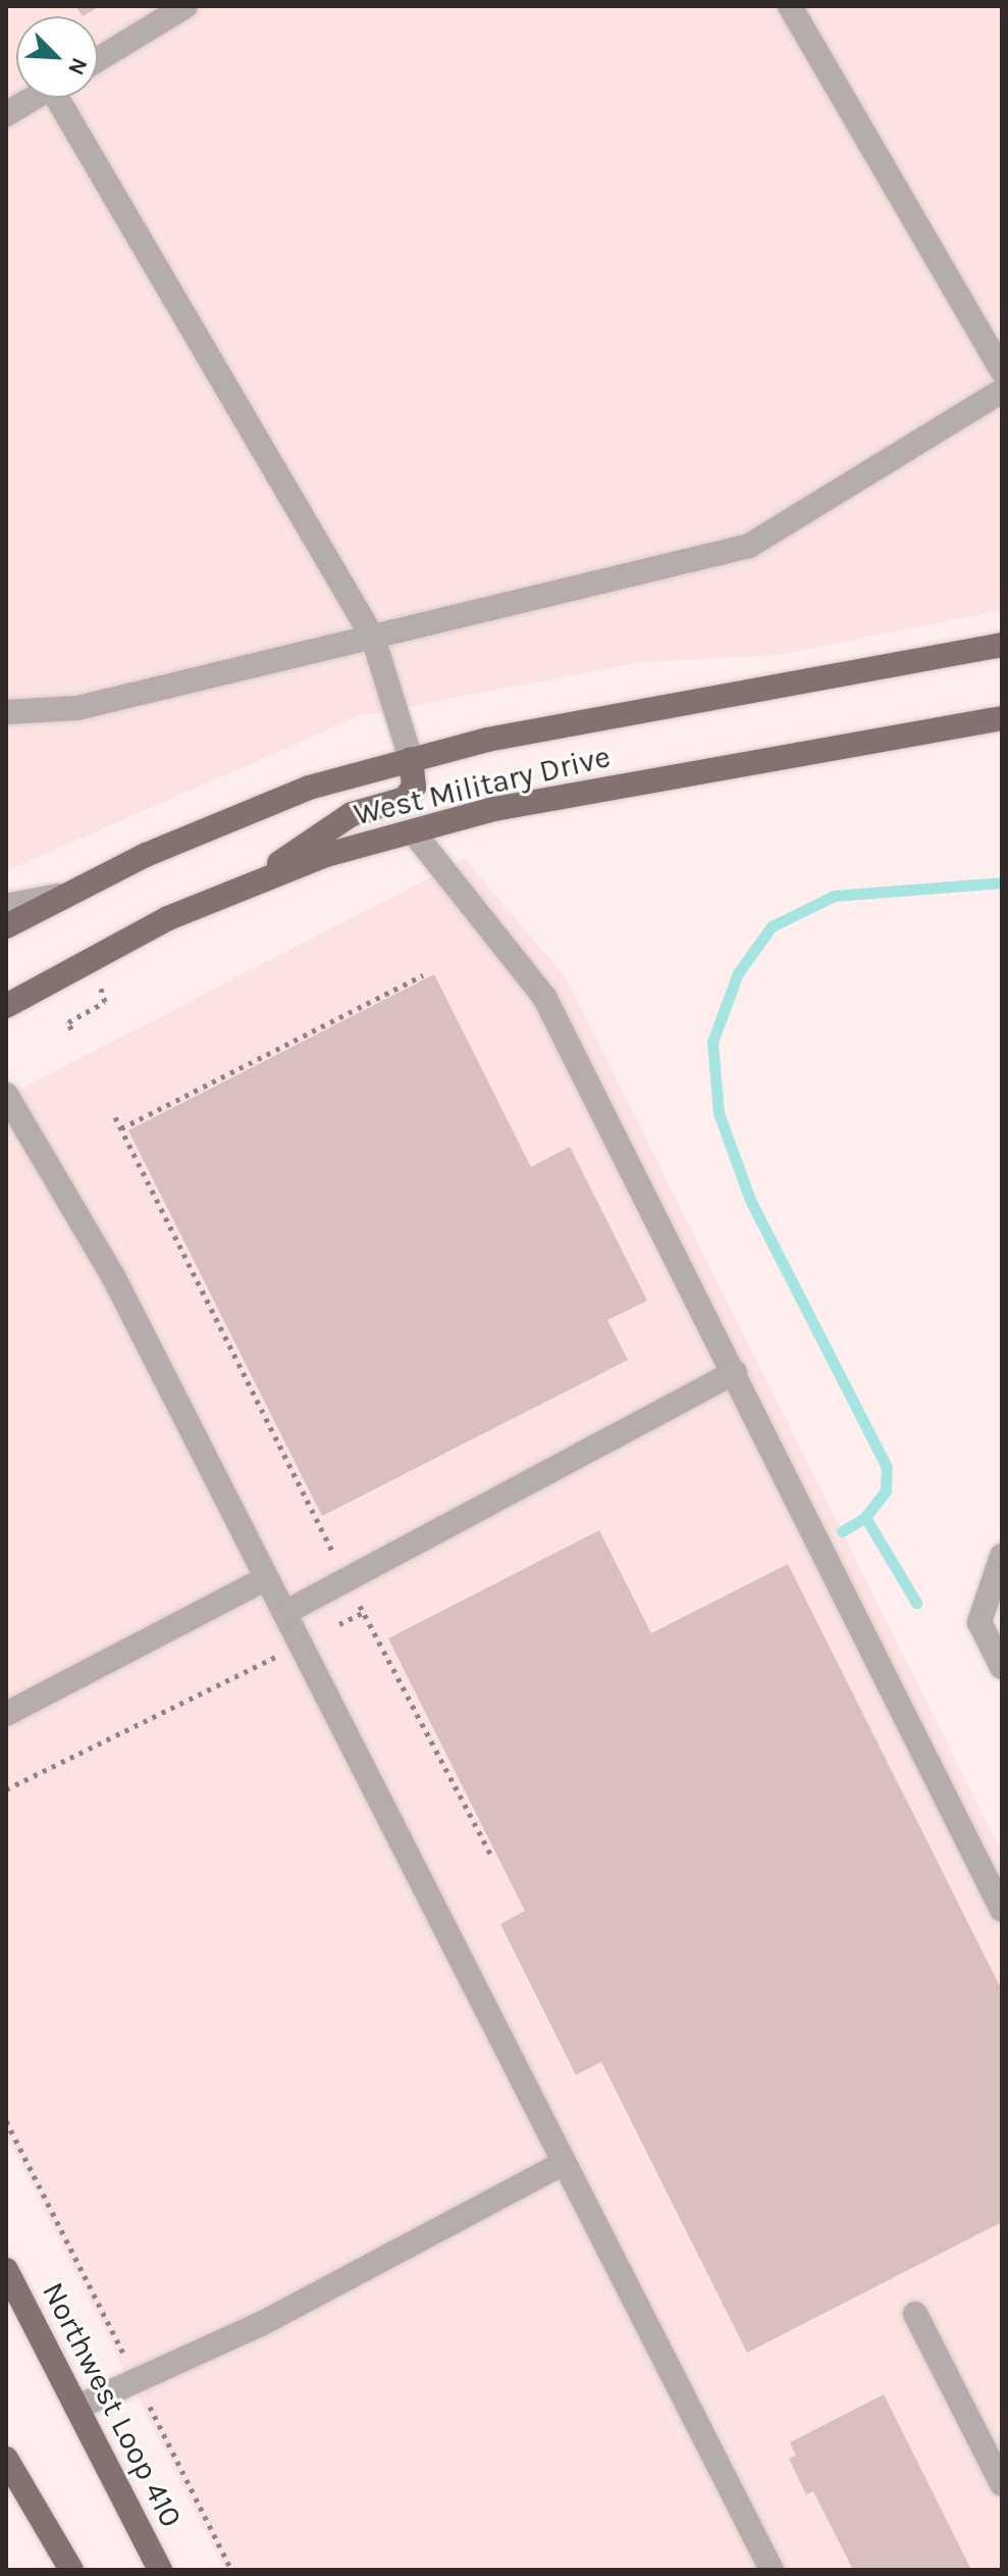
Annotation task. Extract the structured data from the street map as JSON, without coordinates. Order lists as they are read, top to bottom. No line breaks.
{"streets":{"main road":["West Military Drive","Northwest Loop 410"]},"north":"bottom right"}
